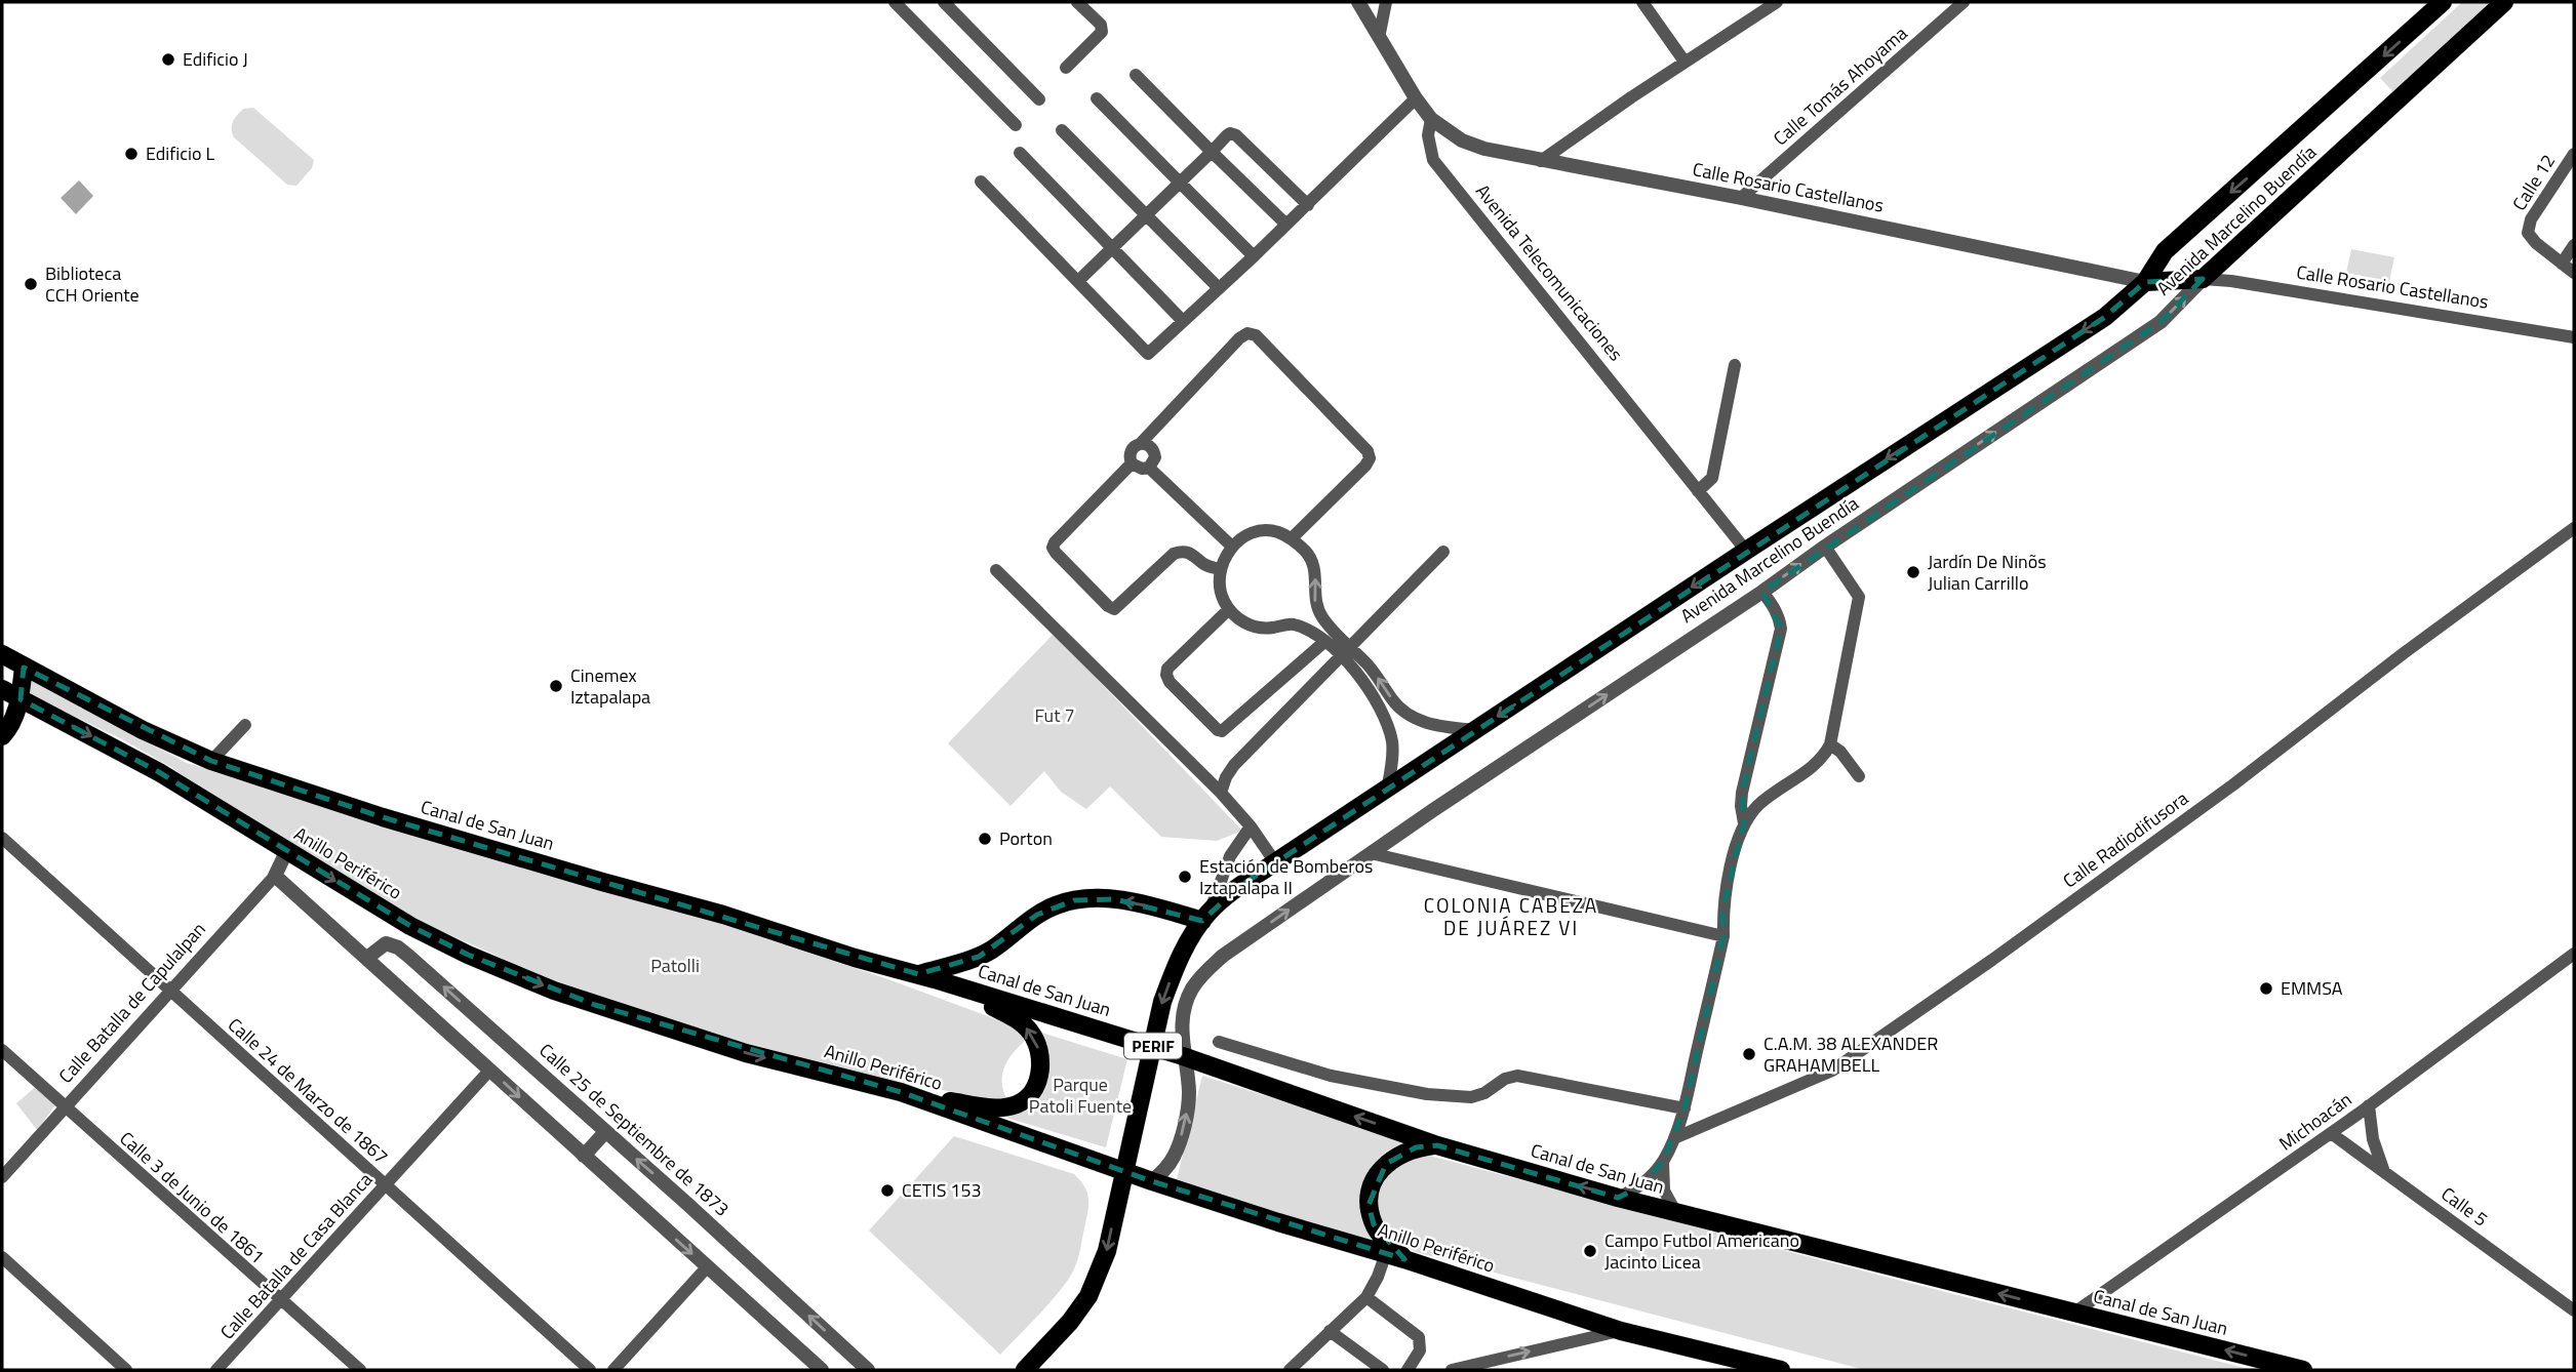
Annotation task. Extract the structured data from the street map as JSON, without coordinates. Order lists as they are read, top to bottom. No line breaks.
{"streets":{"main road":["Avenida Marcelino Buendía","Canal de San Juan","Anillo Periférico","PERIF"],"street":["Calle Tomás Ahoyama","Calle 12","Calle Rosario Castellanos","Avenida Telecomunicaciones","Calle Radiodifusora","Calle Batalla de Capulalpan","Calle 24 de Marzo de 1867","Michoacán","Calle 25 de Septiembre de 1873","Calle 3 de Junio de 1861","Calle 5","Calle Batalla de Casa Blanca"]},"crossings":[["Calle Tomás Ahoyama","Calle Rosario Castellanos"],["Calle Rosario Castellanos","Avenida Marcelino Buendía"],["Calle Rosario Castellanos","Avenida Telecomunicaciones"],["Avenida Marcelino Buendía","Avenida Telecomunicaciones"],["Avenida Marcelino Buendía","Canal de San Juan"],["Avenida Marcelino Buendía","Anillo Periférico"],["Canal de San Juan","Michoacán"],["Anillo Periférico","Calle Batalla de Capulalpan"],["Calle Batalla de Capulalpan","Calle 24 de Marzo de 1867"],["Calle Batalla de Capulalpan","Calle 3 de Junio de 1861"],["Calle 24 de Marzo de 1867","Calle Batalla de Casa Blanca"],["Michoacán","Calle 5"],["Calle 3 de Junio de 1861","Calle Batalla de Casa Blanca"]],"one_way":["Canal de San Juan","Anillo Periférico"],"districts":["COLONIA CABEZA DE JUÁREZ VI"],"parks":["Fut 7","Patolli","Parque Patoli Fuente"],"places":["Edificio J","Edificio L","Biblioteca CCH Oriente","Jardín De Ninõs Julian Carrillo","Cinemex Iztapalapa","Porton","Estación de Bomberos Iztapalapa II","EMMSA","C.A.M. 38 ALEXANDER GRAHAM BELL","CETIS 153","Campo Futbol Americano Jacinto Licea"]}
